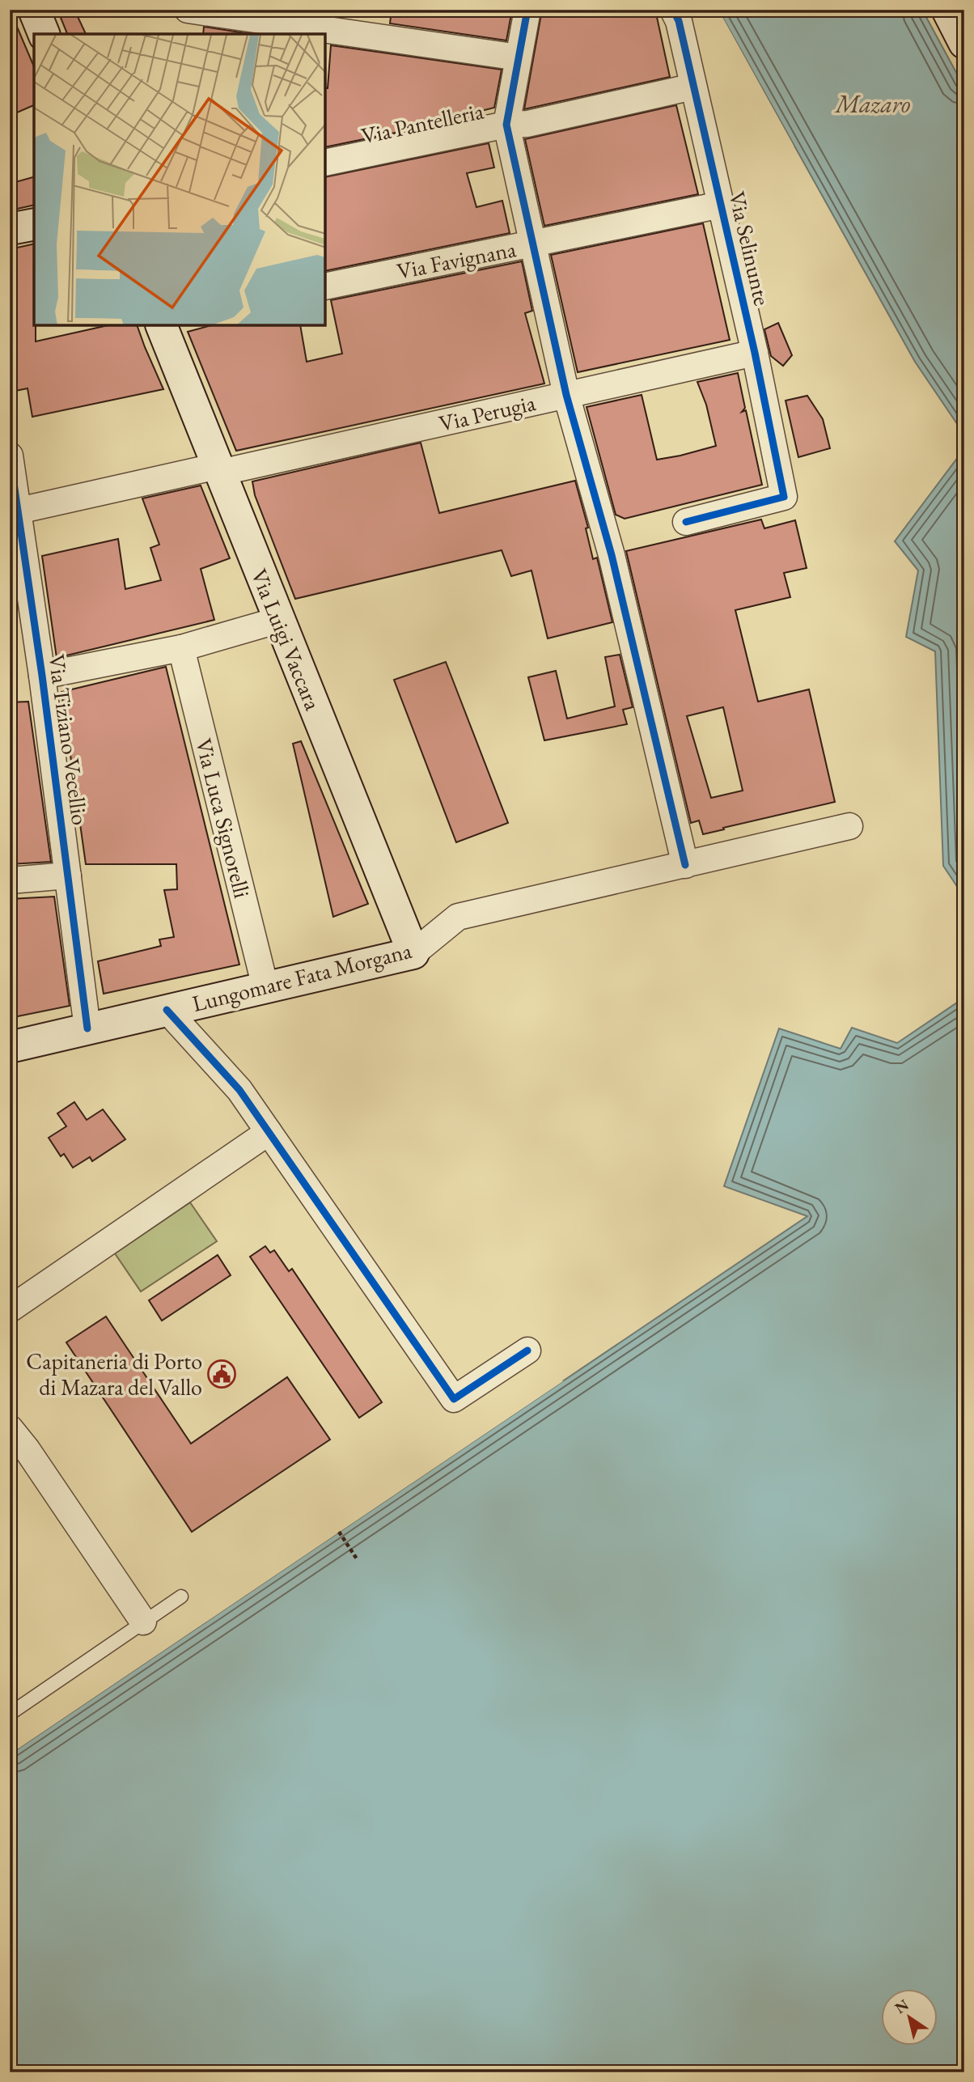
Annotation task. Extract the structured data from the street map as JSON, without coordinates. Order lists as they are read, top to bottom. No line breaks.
{"streets":{"main road":["Via Luigi Vaccara","Lungomare Fata Morgana"],"street":["Via Pantelleria","Via Selinunte","Via Favignana","Via Perugia","Via Tiziano Vecellio","Via Luca Signorelli"]},"crossings":[["Via Pantelleria","Via Selinunte"],["Via Selinunte","Via Favignana"],["Via Selinunte","Via Perugia"],["Via Perugia","Via Luigi Vaccara"],["Via Perugia","Via Tiziano Vecellio"],["Via Luigi Vaccara","Lungomare Fata Morgana"],["Via Tiziano Vecellio","Lungomare Fata Morgana"],["Via Luca Signorelli","Lungomare Fata Morgana"]],"water":["Mazaro"],"places":{"public building":["Capitaneria di Porto di Mazara del Vallo"]},"north":"top left"}
